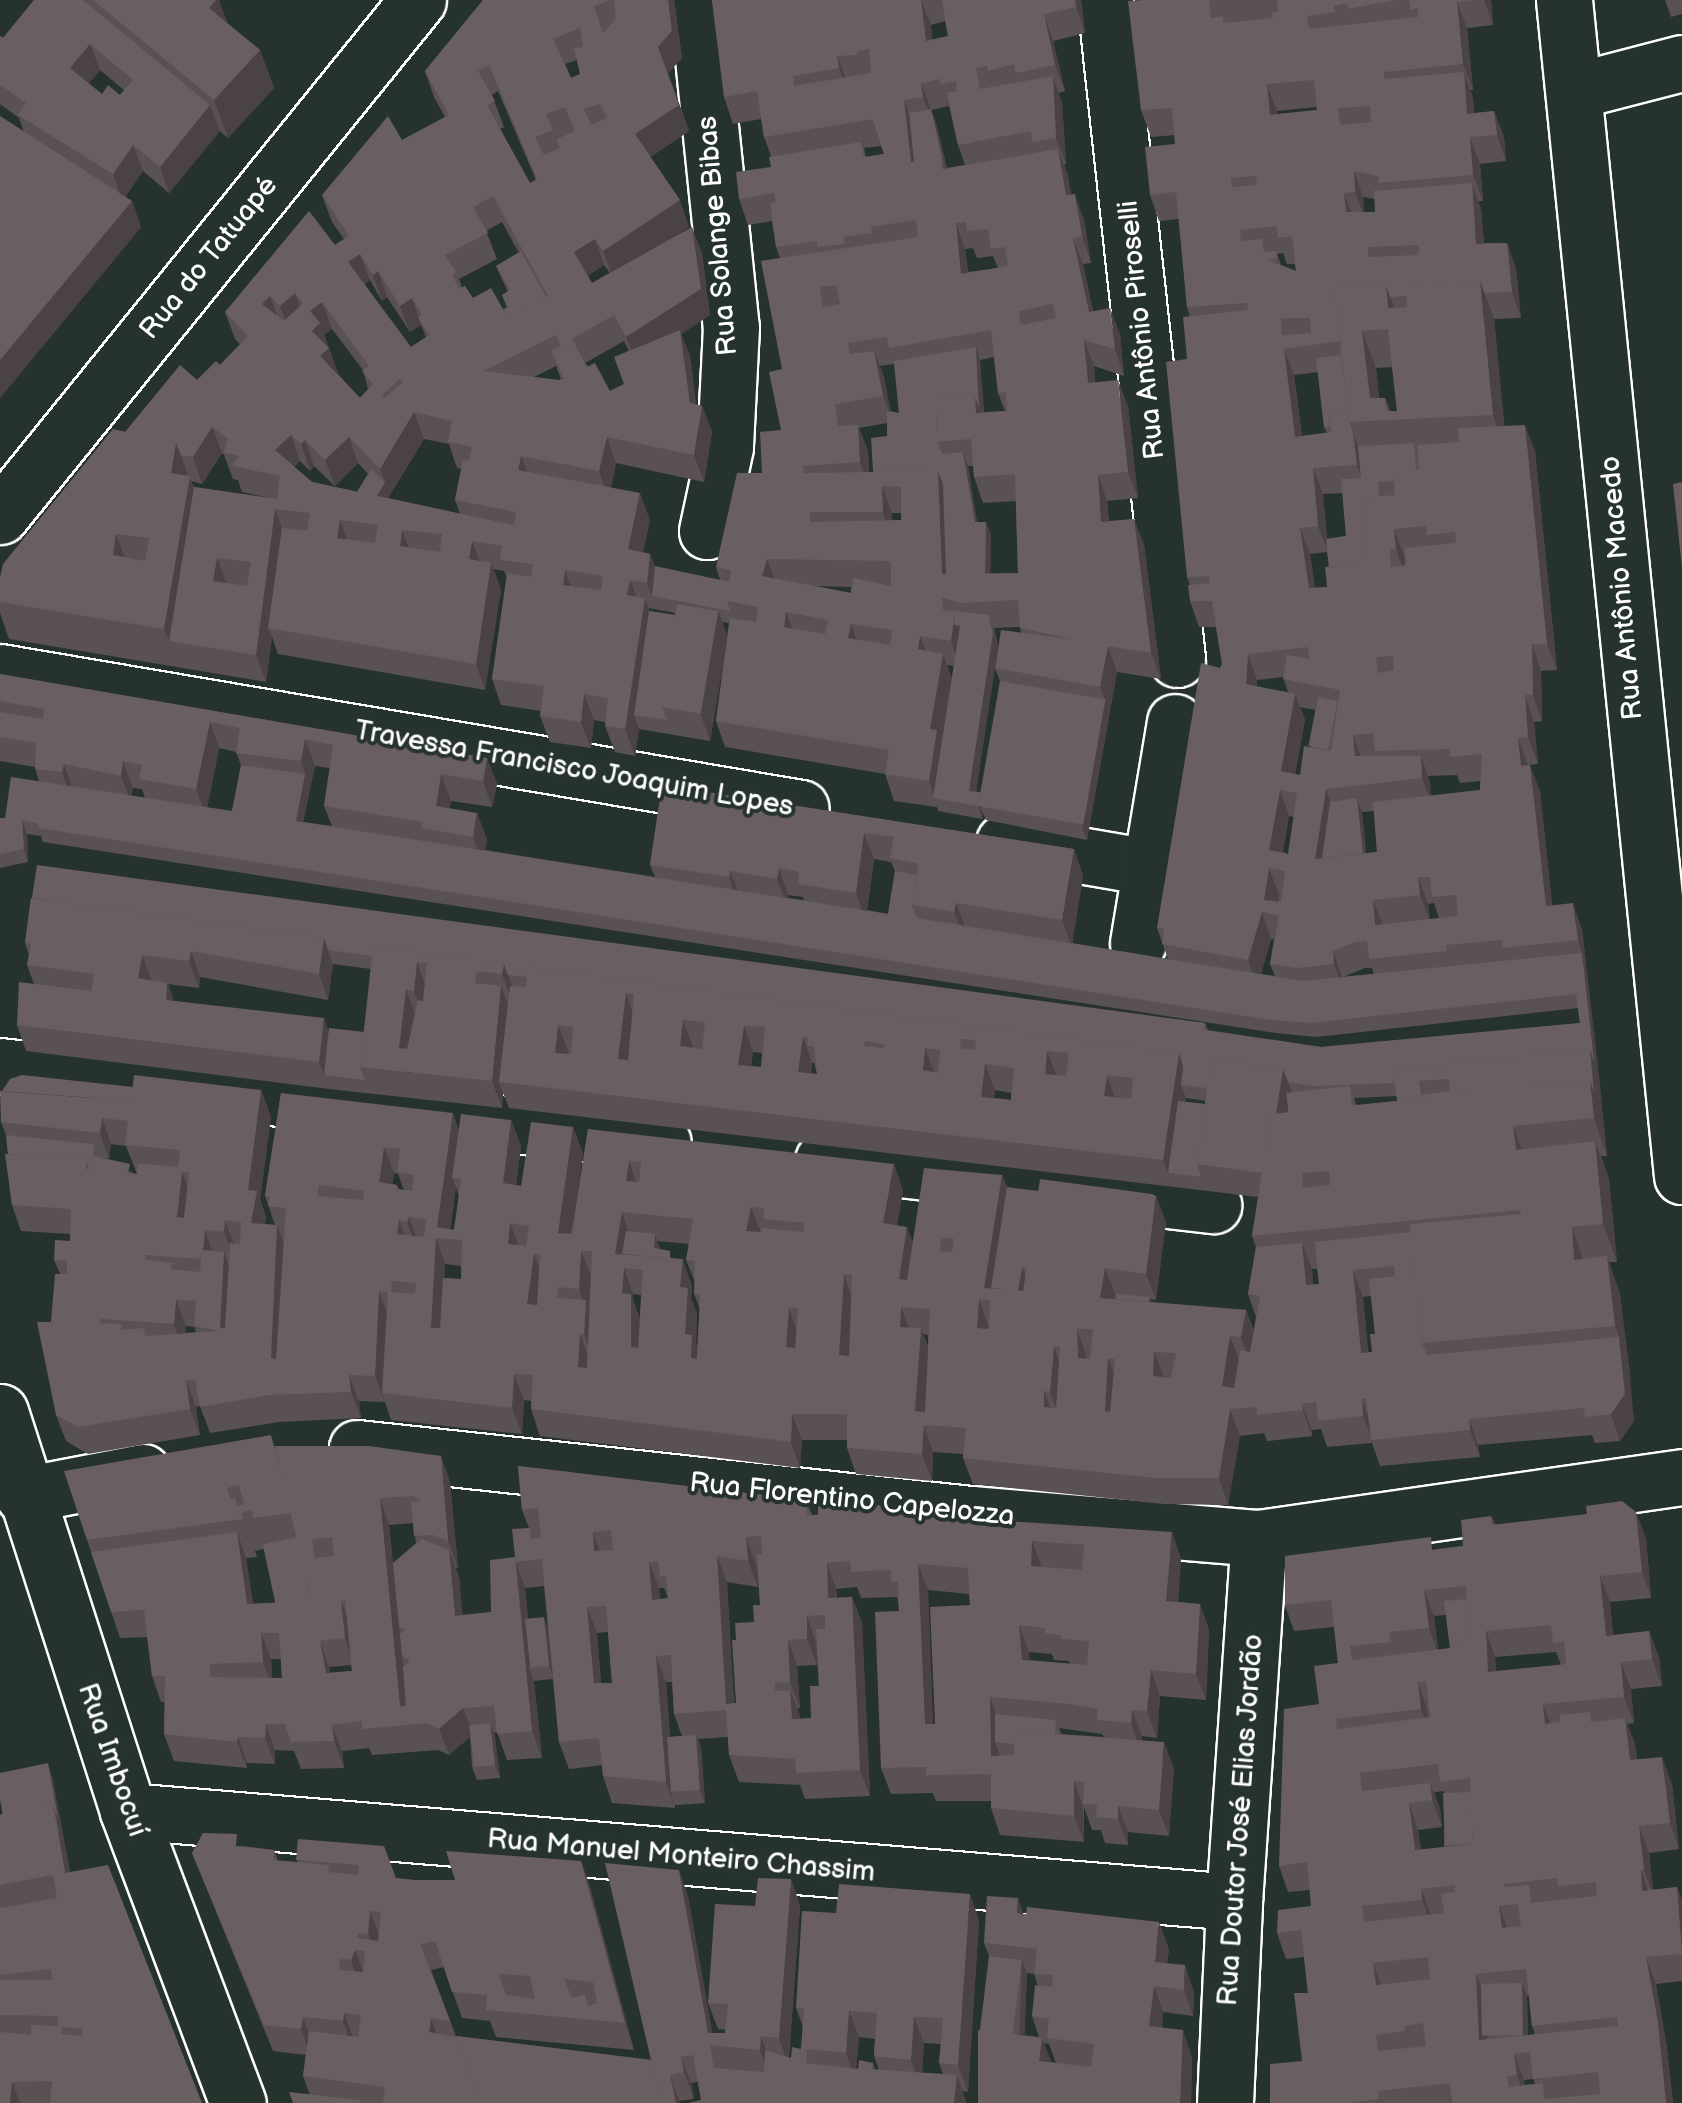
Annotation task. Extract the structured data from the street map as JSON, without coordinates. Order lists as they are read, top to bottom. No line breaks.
{"streets":{"street":["Rua Solange Bibas","Rua do Tatuapé","Rua Antônio Piroselli","Rua Antônio Macedo","Travessa Francisco Joaquim Lopes","Rua Florentino Capelozza","Rua Imbocuí","Rua Doutor José Elias Jordão","Rua Manuel Monteiro Chassim"]},"crossings":[["Rua Florentino Capelozza","Rua Doutor José Elias Jordão"],["Rua Imbocuí","Rua Manuel Monteiro Chassim"],["Rua Doutor José Elias Jordão","Rua Manuel Monteiro Chassim"]]}
